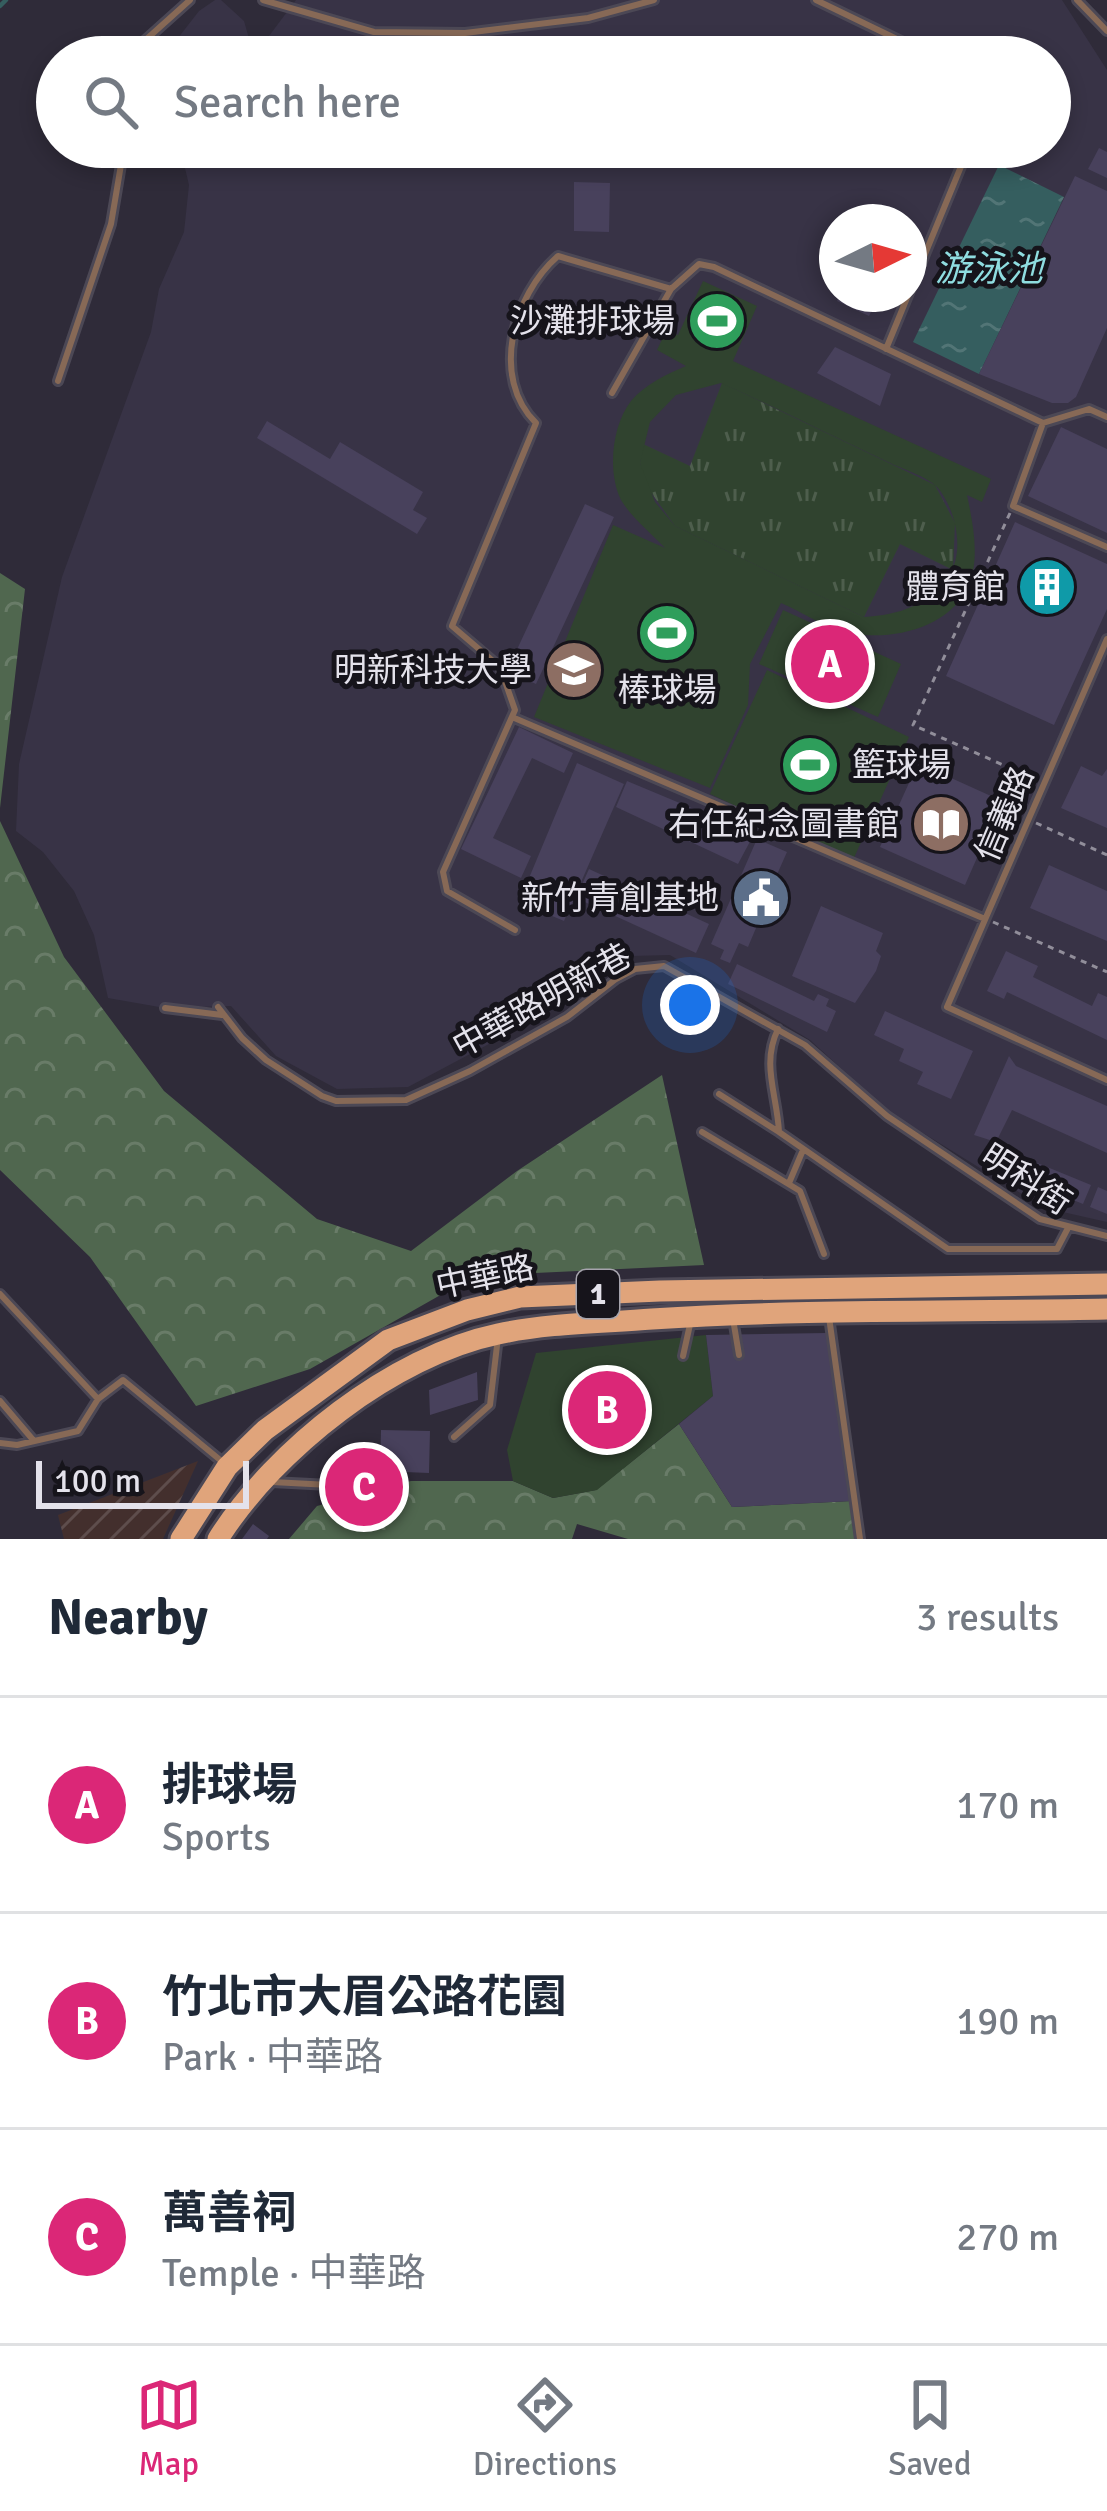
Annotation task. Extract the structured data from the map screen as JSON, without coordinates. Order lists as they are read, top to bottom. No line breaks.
{"streets":{"main road":["中華路","1"],"lane":["信義路","中華路明新巷","明科街"]},"crossings":[["中華路明新巷","明科街"]],"water":["游泳池"],"places":{"sports":["沙灘排球場","棒球場","籃球場"],"building":["體育館"],"school or university":["明新科技大學"],"library":["右任紀念圖書館"],"public building":["新竹青創基地"]},"scale_bar":"100 m","north":"right","page":{"search":"Search here","pins":["A","B","C"],"scale":"100 m","heading":["Nearby","3 results"],"list":[{"mark":"A","name":"排球場","note":"Sports","value":"170 m"},{"mark":"B","name":"竹北市大眉公路花園","note":"Park · 中華路","value":"190 m"},{"mark":"C","name":"萬善祠","note":"Temple · 中華路","value":"270 m"}],"nav":["Map","Directions","Saved"]}}
